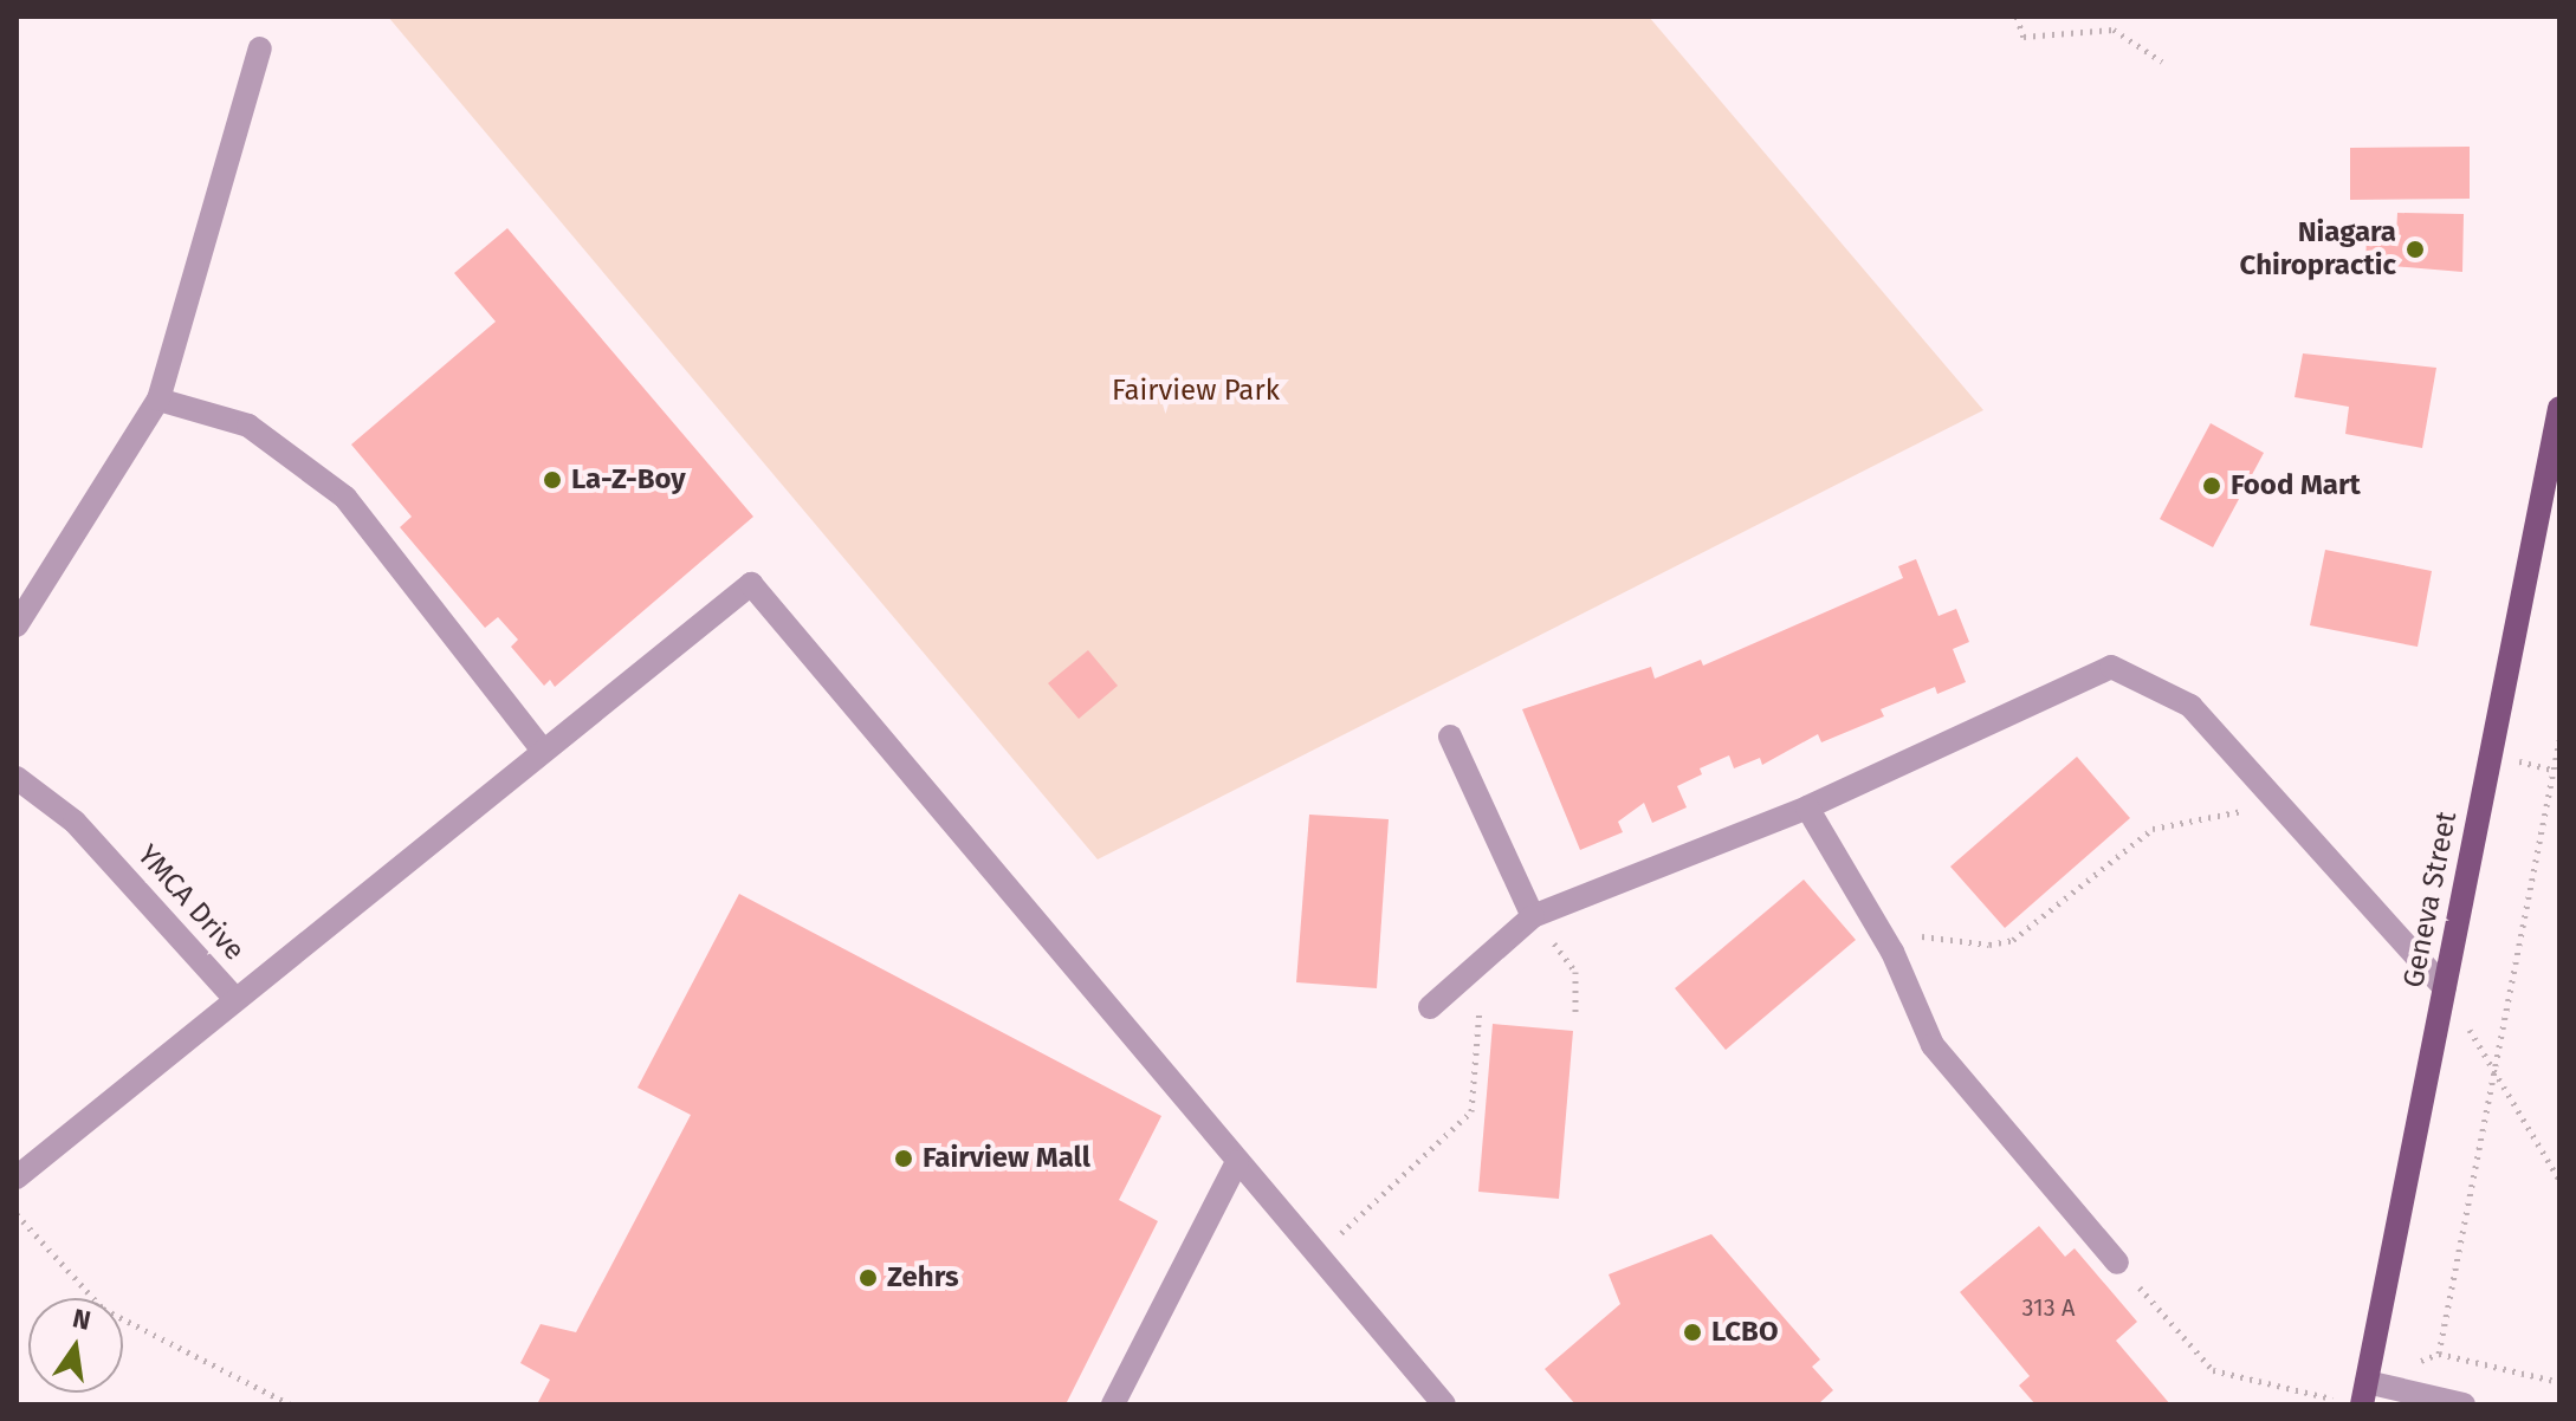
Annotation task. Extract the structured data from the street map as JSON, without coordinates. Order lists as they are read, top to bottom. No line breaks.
{"streets":{"main road":["Geneva Street"],"street":["YMCA Drive"]},"parks":["Fairview Park"],"places":["Niagara Chiropractic","La-Z-Boy","Food Mart","Fairview Mall","Zehrs","LCBO"],"house_numbers":["313 A"],"north":"top"}
